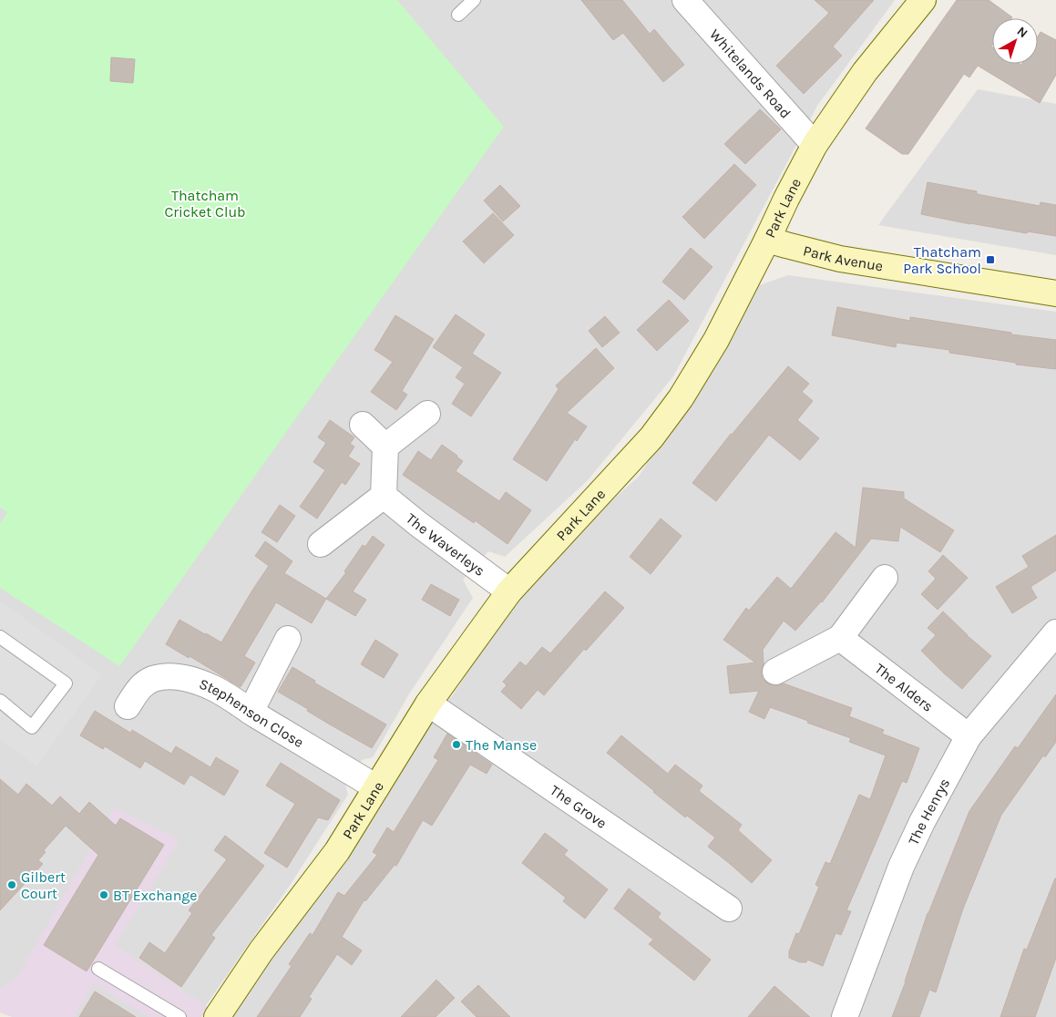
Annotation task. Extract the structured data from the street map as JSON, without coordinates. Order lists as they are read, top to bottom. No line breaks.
{"streets":{"street":["Whitelands Road","Park Lane","Park Avenue","The Waverleys","The Alders","Stephenson Close","The Grove","The Henrys"]},"crossings":[["Whitelands Road","Park Lane"],["Park Lane","Park Avenue"],["Park Lane","The Waverleys"],["Park Lane","Stephenson Close"],["Park Lane","The Grove"],["The Alders","The Henrys"]],"parks":["Thatcham Cricket Club"],"places":{"transit":["Thatcham Park School"],"other":["The Manse","Gilbert Court","BT Exchange"]},"north":"top right"}
